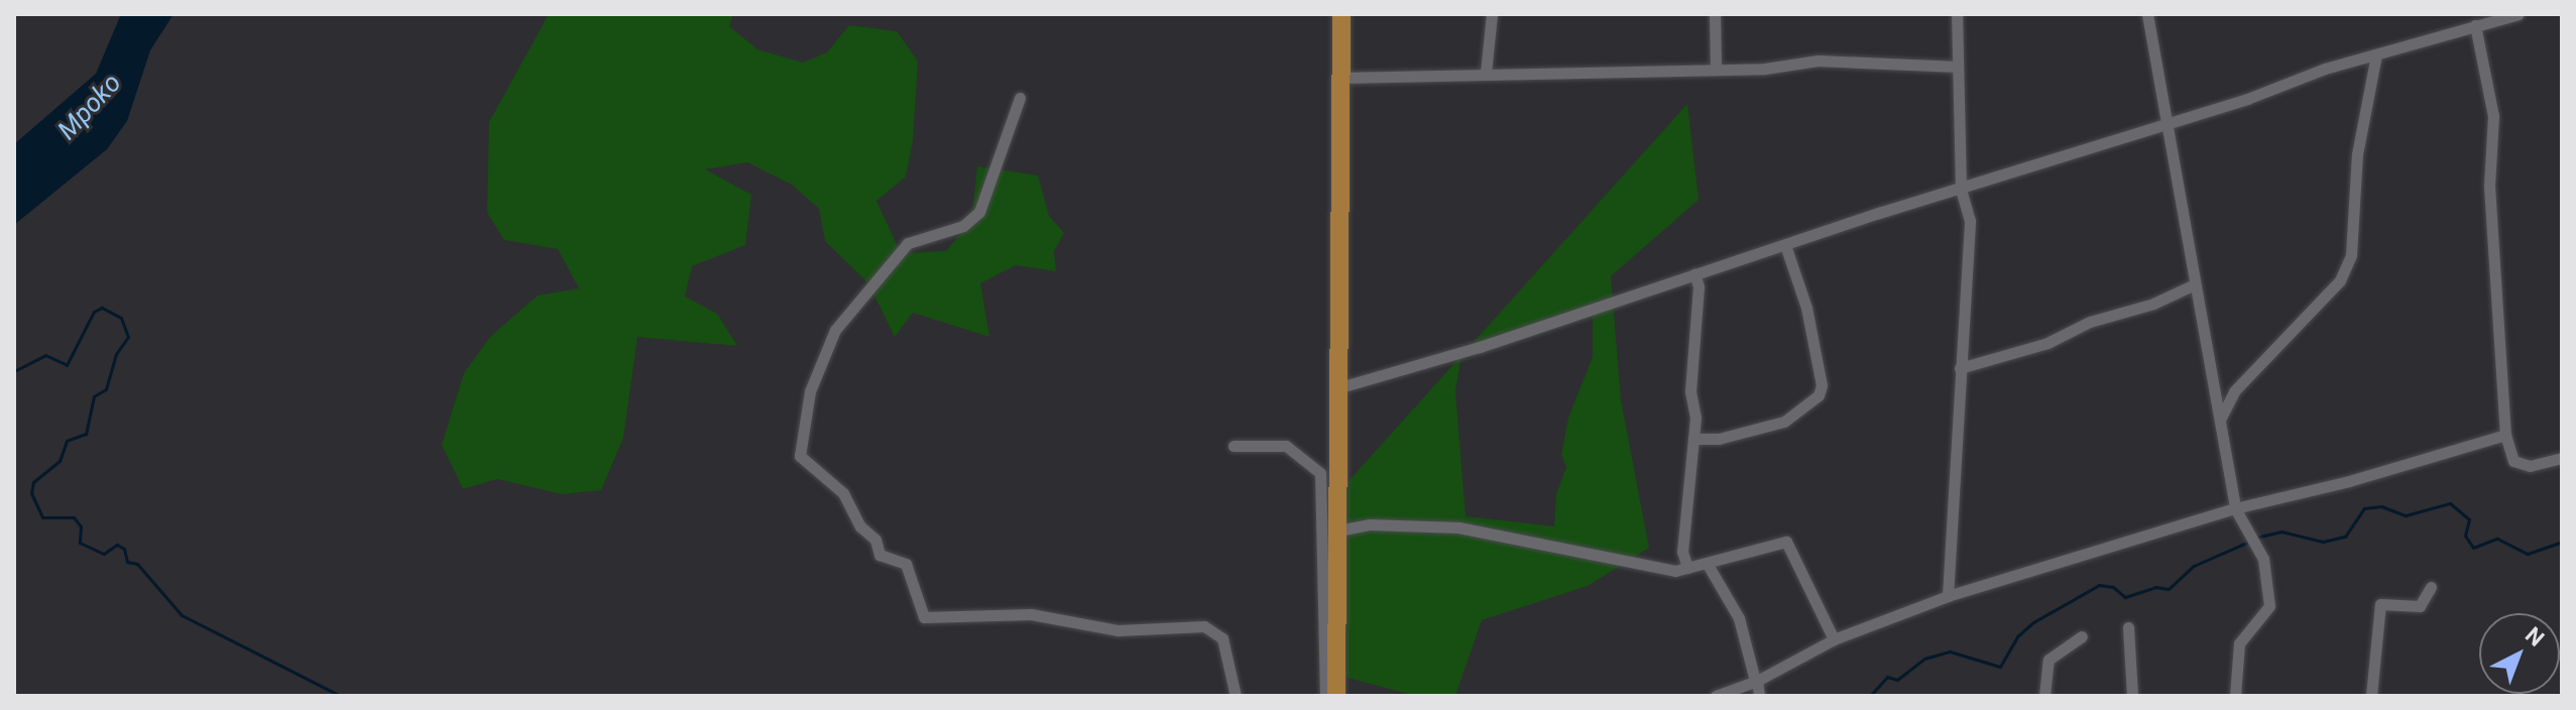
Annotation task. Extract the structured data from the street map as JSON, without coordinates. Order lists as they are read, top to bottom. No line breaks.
{"water":["Mpoko"],"north":"top right"}
